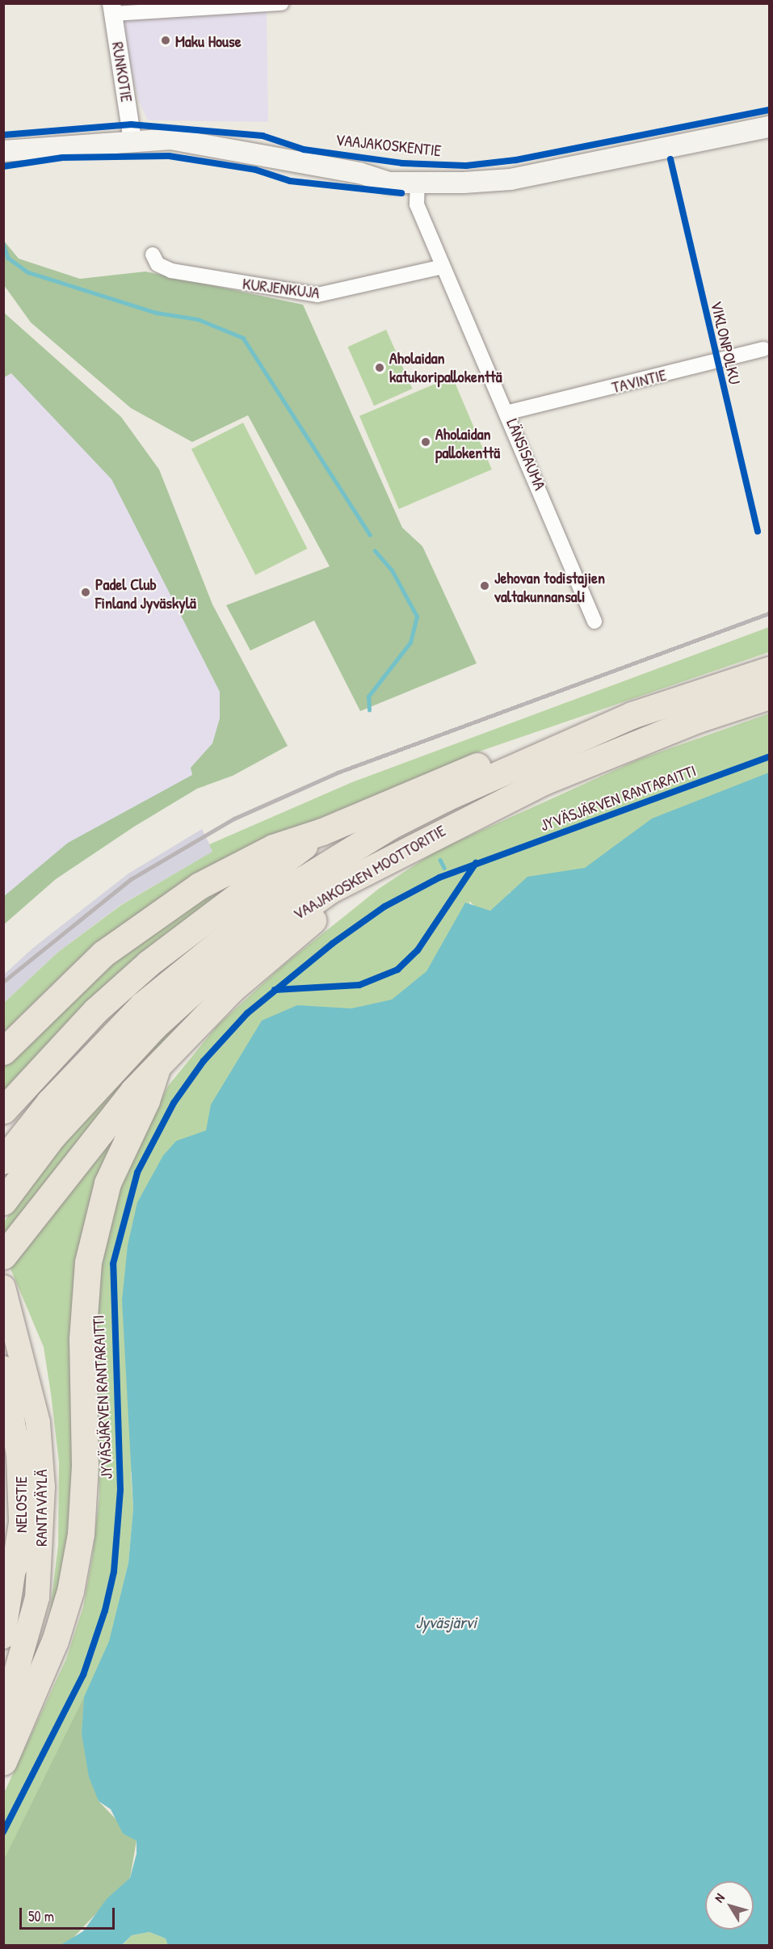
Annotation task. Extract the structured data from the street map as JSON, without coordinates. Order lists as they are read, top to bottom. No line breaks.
{"streets":{"highway":["VAAJAKOSKEN MOOTTORITIE","NELOSTIE","RANTAVÄYLÄ"],"main road":["VAAJAKOSKENTIE"],"street":["RUNKOTIE","KURJENKUJA","TAVINTIE","LÄNSISAUMA"],"cycle path":["VIKLONPOLKU","JYVÄSJÄRVEN RANTARAITTI"]},"crossings":[["RUNKOTIE","VAAJAKOSKENTIE"],["VAAJAKOSKENTIE","LÄNSISAUMA"],["KURJENKUJA","LÄNSISAUMA"],["TAVINTIE","LÄNSISAUMA"],["NELOSTIE","RANTAVÄYLÄ"]],"water":["Jyväsjärvi"],"places":["Maku House","Aholaidan katukoripallokenttä","Aholaidan pallokenttä","Jehovan todistajien valtakunnansali","Padel Club Finland Jyväskylä"],"scale_bar":"50 m","north":"top left"}
